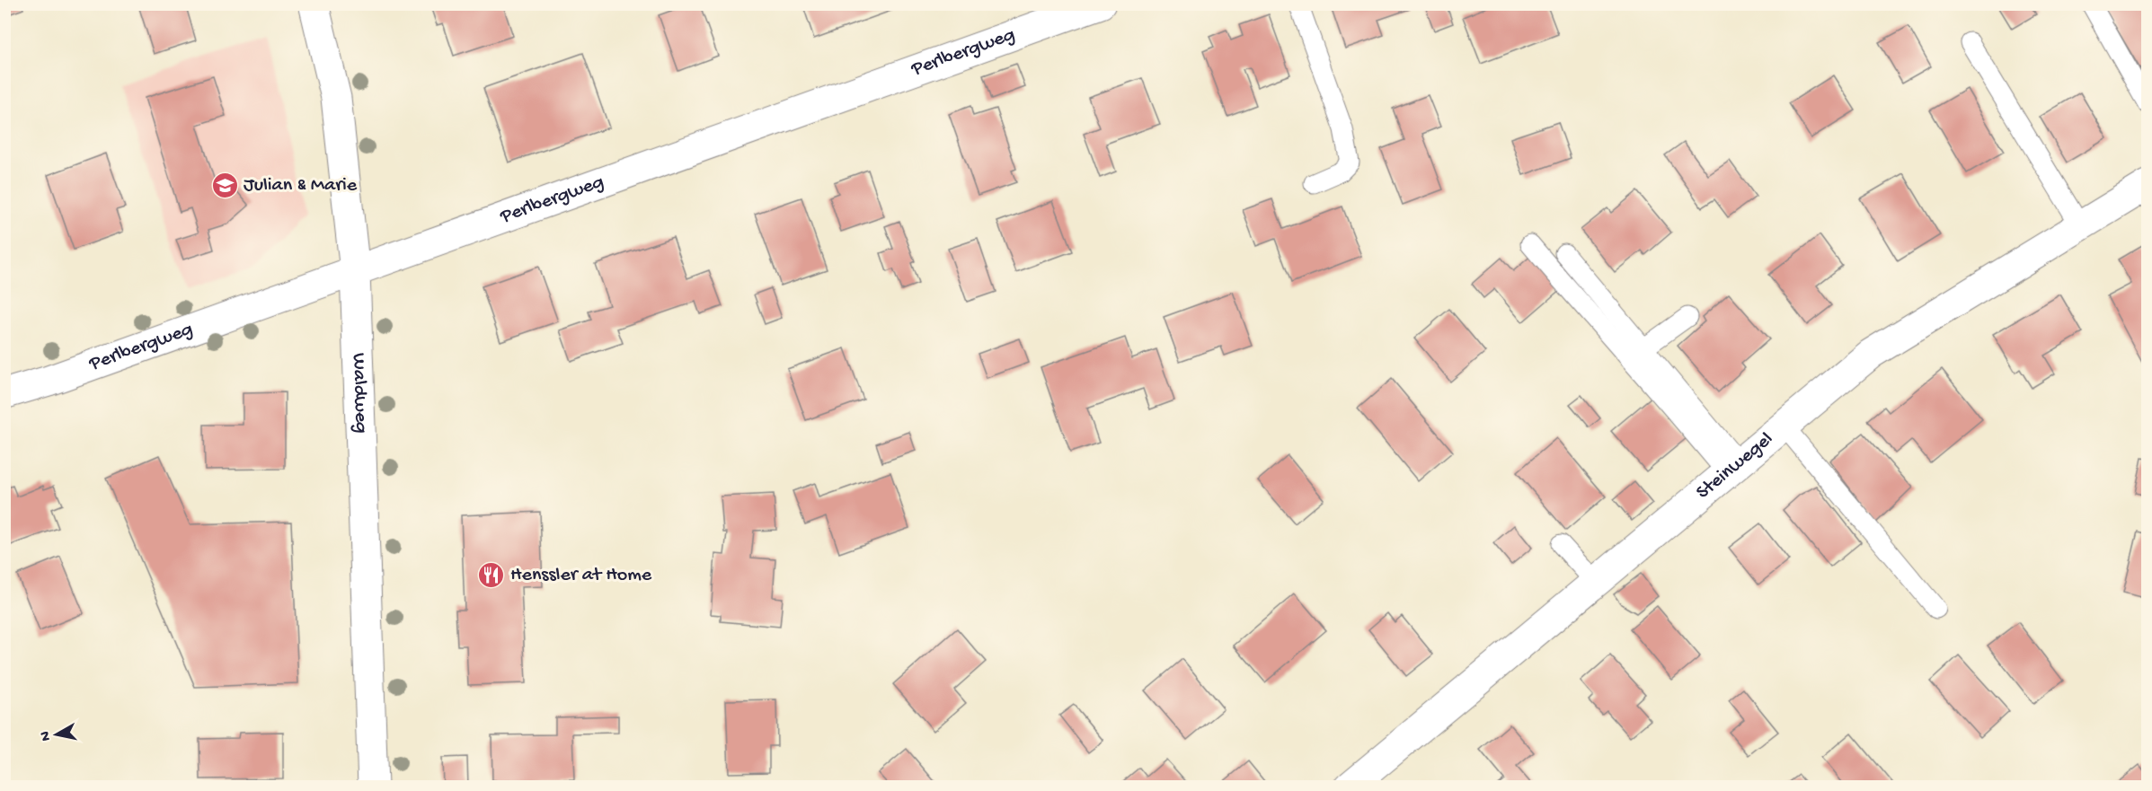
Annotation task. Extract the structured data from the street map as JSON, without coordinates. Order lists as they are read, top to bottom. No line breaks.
{"streets":{"street":["Perlbergweg","Waldweg","Steinwegel"]},"crossings":[["Perlbergweg","Waldweg"]],"places":{"school or university":["Julian & Marie"],"restaurant":["Henssler at Home"]},"north":"left"}
